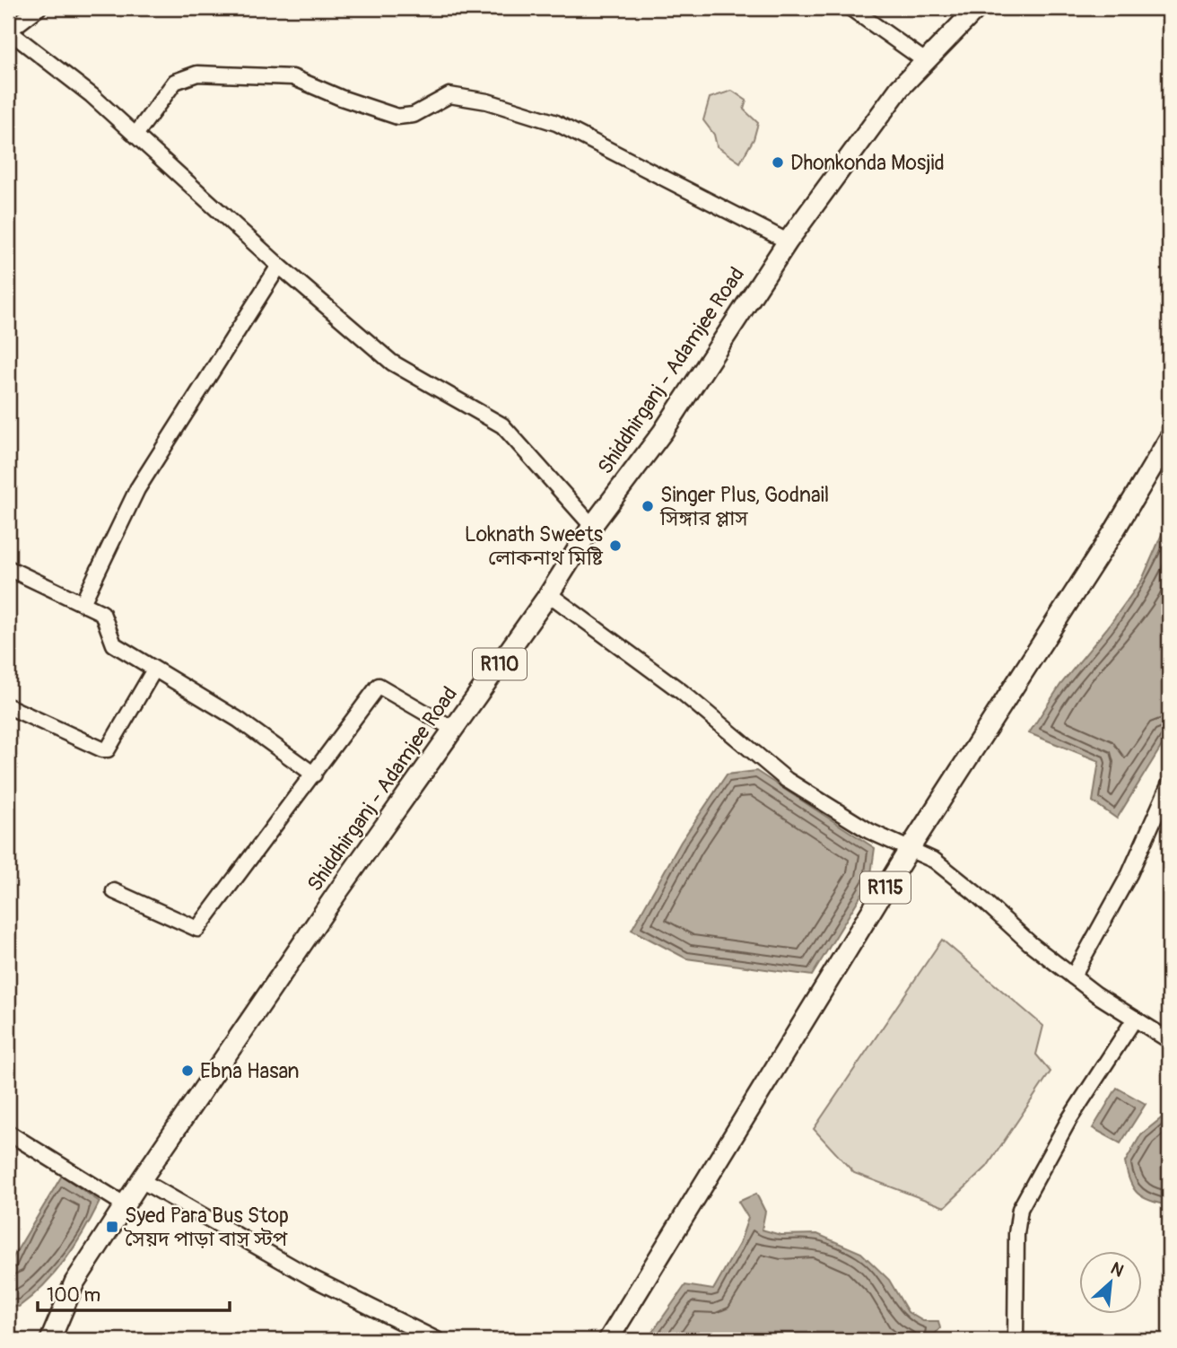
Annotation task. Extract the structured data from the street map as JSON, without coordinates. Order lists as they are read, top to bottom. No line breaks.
{"streets":{"main road":["Shiddhirganj - Adamjee Road","R110","R115"]},"places":{"other":["Dhonkonda Mosjid","Singer Plus, Godnail সিঙ্গার প্লাস","Loknath Sweets লোকনাথ মিষ্টি","Ebna Hasan"],"transit":["Syed Para Bus Stop সৈয়দ পাড়া বাস স্টপ"]},"scale_bar":"100 m","north":"top right"}
